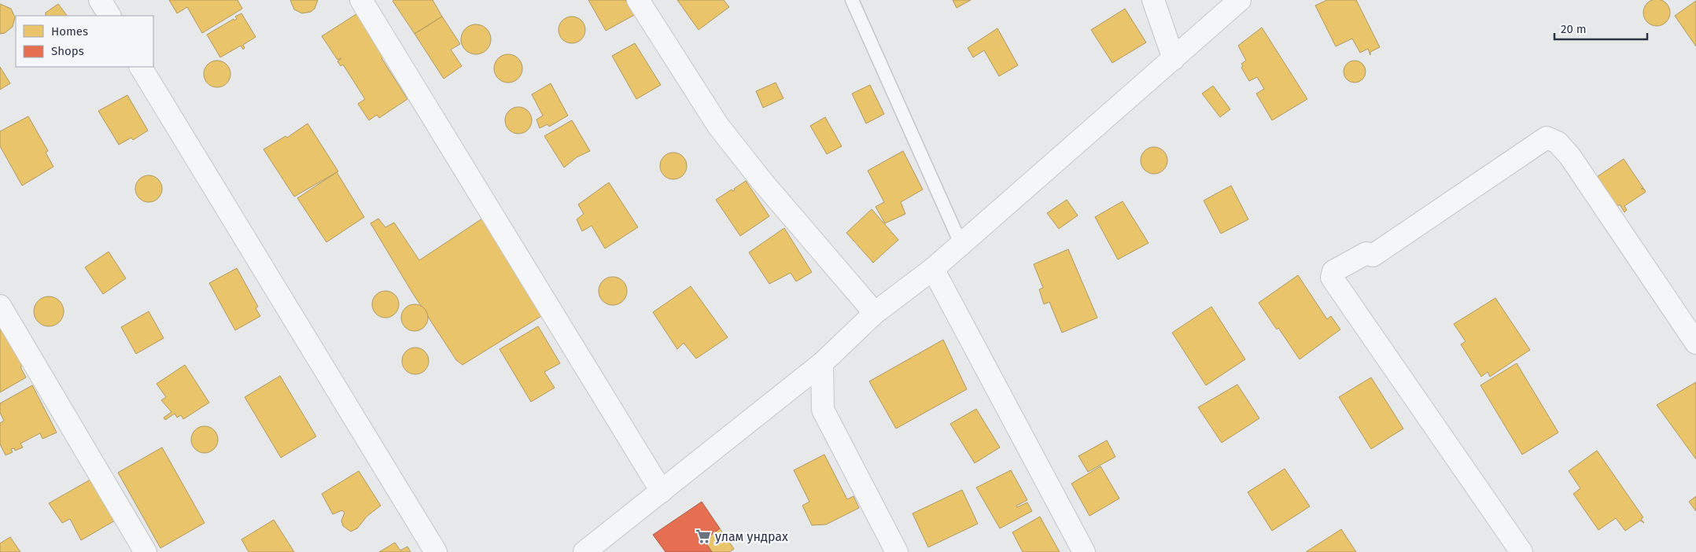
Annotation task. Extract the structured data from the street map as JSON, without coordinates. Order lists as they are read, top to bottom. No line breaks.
{"places":{"supermarket":["улам ундрах"]},"legend":["Homes","Shops"],"scale_bar":"20 m"}
